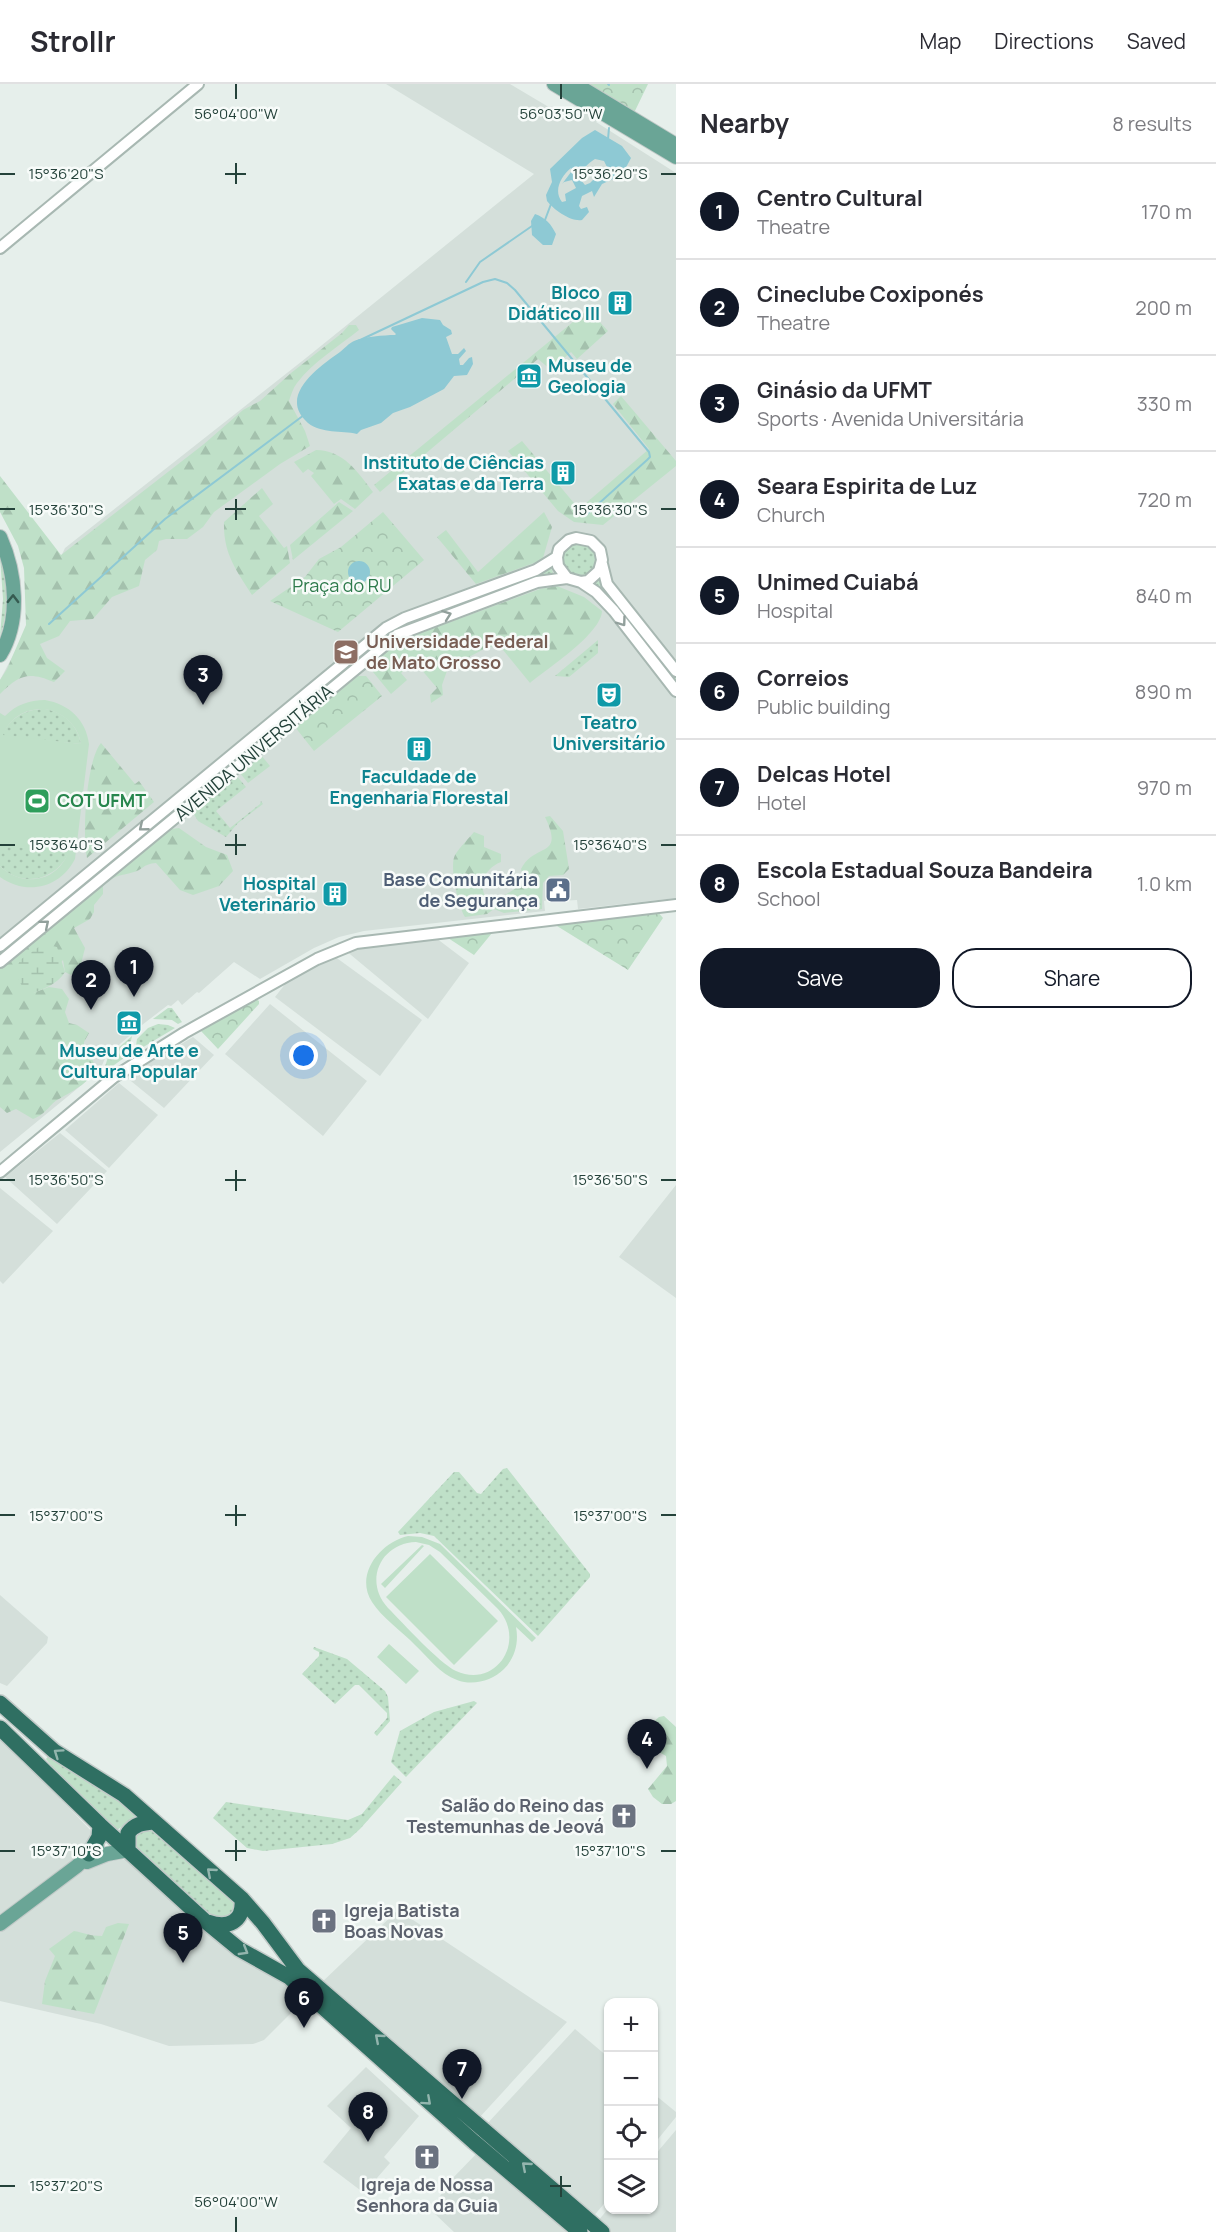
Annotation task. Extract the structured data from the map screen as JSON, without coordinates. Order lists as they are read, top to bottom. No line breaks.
{"streets":{"street":["AVENIDA UNIVERSITÁRIA"]},"parks":["Praça do RU"],"places":{"building":["Bloco Didático III","Instituto de Ciências Exatas e da Terra","Faculdade de Engenharia Florestal","Hospital Veterinário"],"museum":["Museu de Geologia","Museu de Arte e Cultura Popular"],"school or university":["Universidade Federal de Mato Grosso"],"theatre":["Teatro Universitário"],"sports":["COT UFMT"],"public building":["Base Comunitária de Segurança"],"church":["Salão do Reino das Testemunhas de Jeová","Igreja Batista Boas Novas","Igreja de Nossa Senhora da Guia"]},"page":{"header":"Strollr","nav":["Map","Directions","Saved"],"heading":["Nearby","8 results"],"list":[{"mark":"1","name":"Centro Cultural","note":"Theatre","value":"170 m"},{"mark":"2","name":"Cineclube Coxiponés","note":"Theatre","value":"200 m"},{"mark":"3","name":"Ginásio da UFMT","note":"Sports · Avenida Universitária","value":"330 m"},{"mark":"4","name":"Seara Espirita de Luz","note":"Church","value":"720 m"},{"mark":"5","name":"Unimed Cuiabá","note":"Hospital","value":"840 m"},{"mark":"6","name":"Correios","note":"Public building","value":"890 m"},{"mark":"7","name":"Delcas Hotel","note":"Hotel","value":"970 m"},{"mark":"8","name":"Escola Estadual Souza Bandeira","note":"School","value":"1.0 km"}],"pins":["3","1","2","4","5","6","7","8"],"buttons":["Save","Share"],"map_buttons":["+","−"]},"coordinates":["56°04'00\"W","56°03'50\"W","15°36'20\"S","15°36'30\"S","15°36'40\"S","15°36'50\"S","15°37'00\"S","15°37'10\"S","15°37'20\"S"]}
